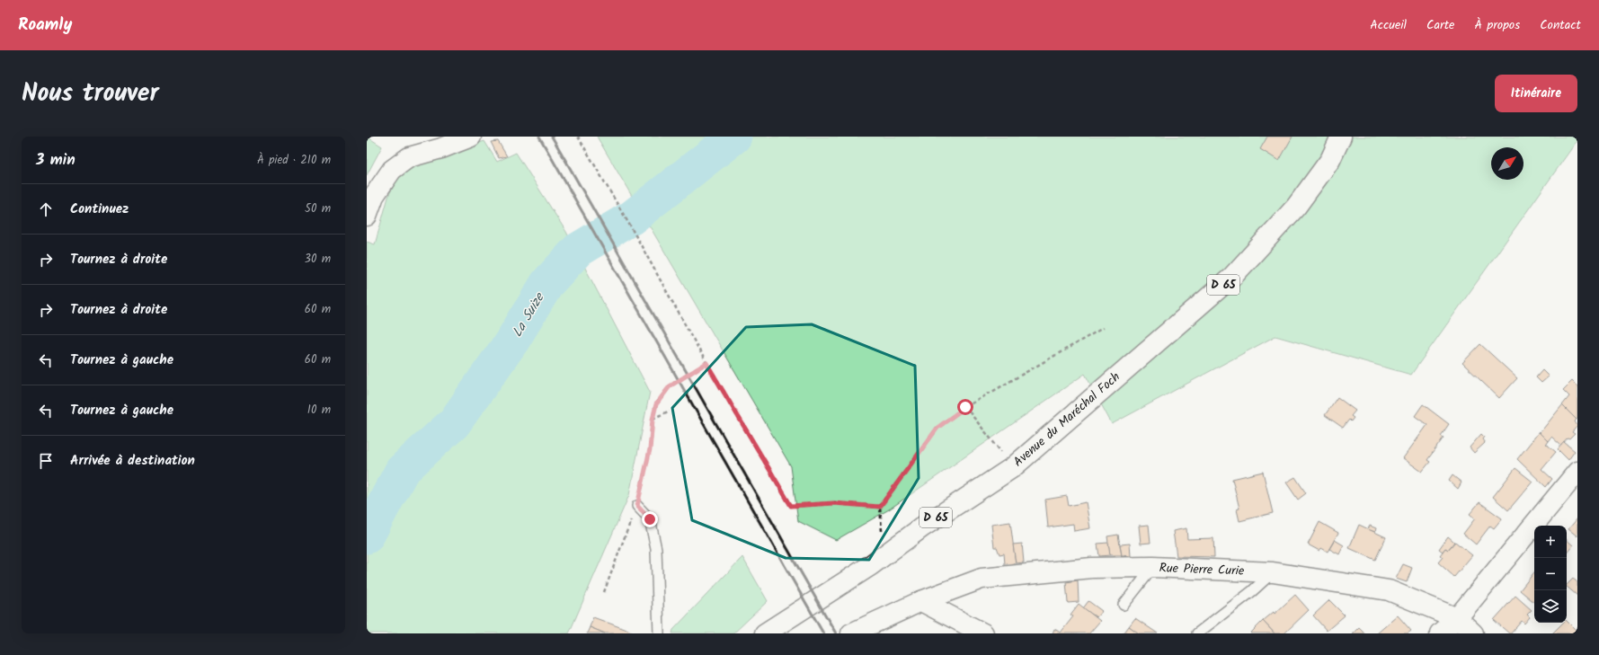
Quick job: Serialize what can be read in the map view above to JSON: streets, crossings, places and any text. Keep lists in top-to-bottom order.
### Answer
{
  "streets": {
    "street": ["D 65", "Avenue du Maréchal Foch", "Rue Pierre Curie"]
  },
  "water": ["La Suize"],
  "north": "top right",
  "page": {
    "header": "Roamly",
    "nav": [
      "Accueil",
      "Carte",
      "À propos",
      "Contact"
    ],
    "title": "Nous trouver",
    "buttons": "Itinéraire",
    "heading": ["3 min", "À pied · 210 m"],
    "list": [
      ["Continuez", "50 m"],
      ["Tournez à droite", "30 m"],
      ["Tournez à droite", "60 m"],
      ["Tournez à gauche", "60 m"],
      ["Tournez à gauche", "10 m"],
      "Arrivée à destination"
    ],
    "map_buttons": ["+", "−"]
  }
}
